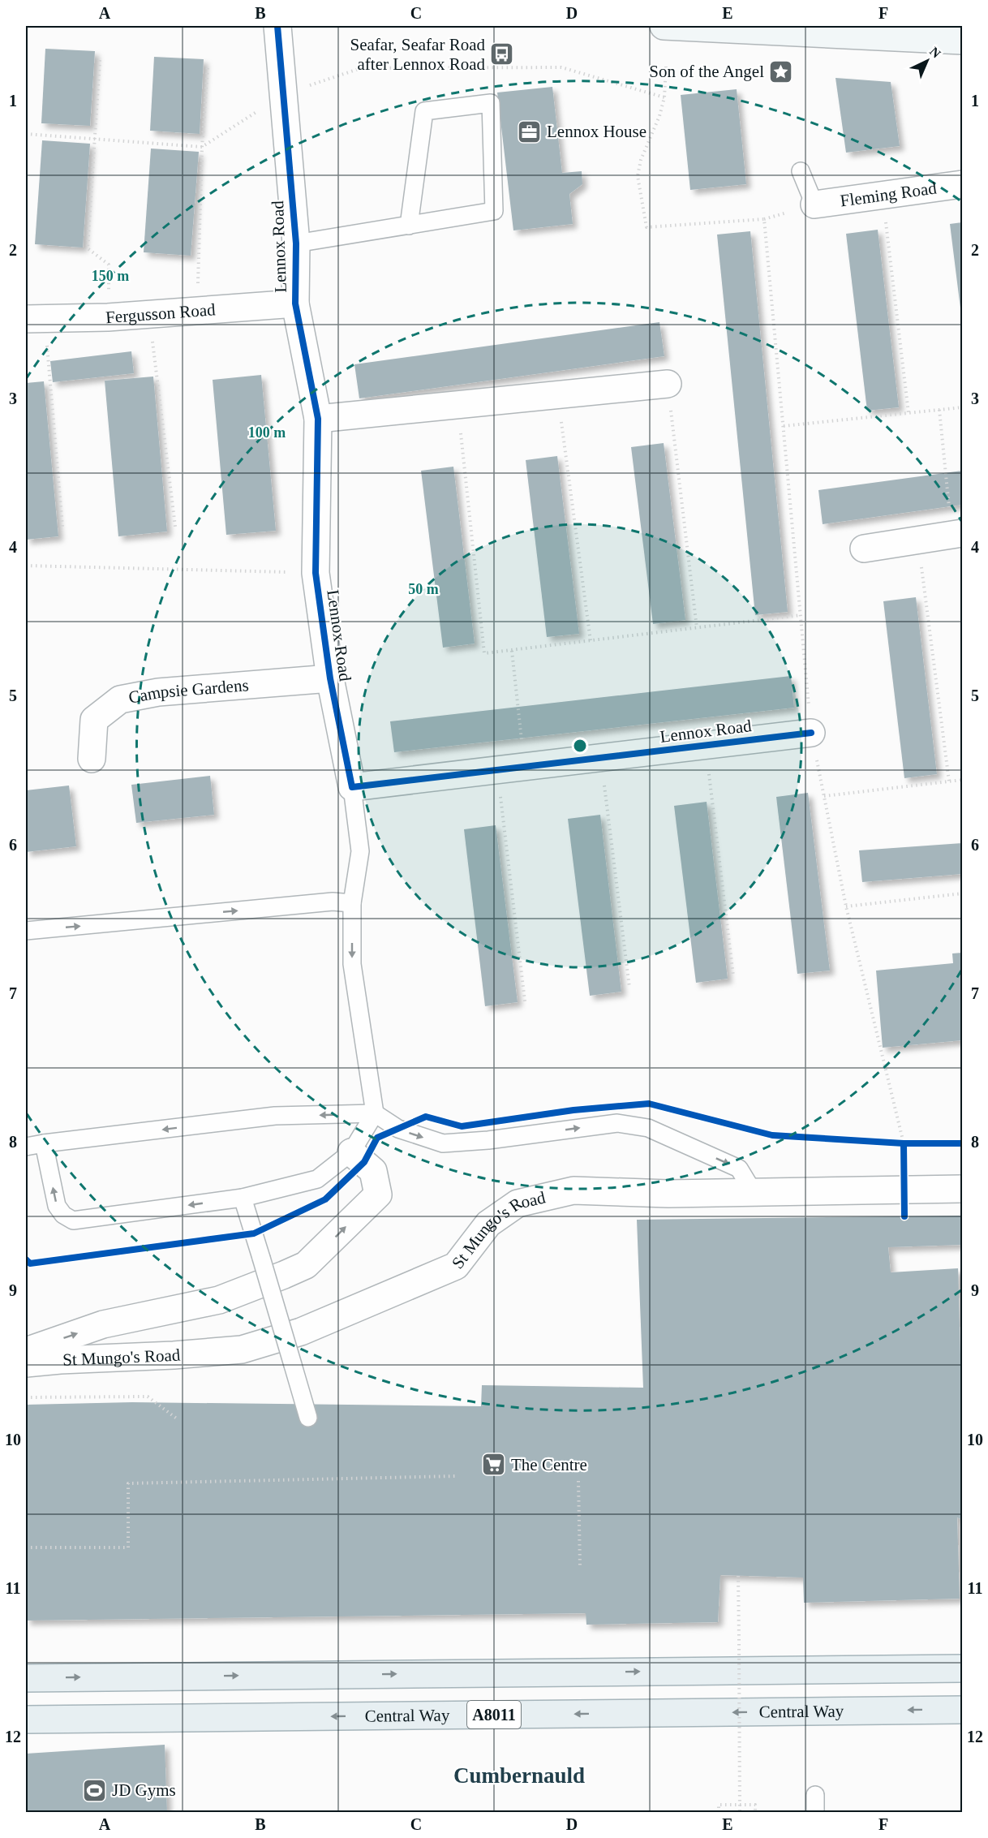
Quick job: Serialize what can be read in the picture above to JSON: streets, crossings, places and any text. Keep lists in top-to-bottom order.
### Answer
{
  "streets": {
    "main road": ["Central Way", "A8011"],
    "street": [
      "Fleming Road",
      "Lennox Road",
      "Fergusson Road",
      "Campsie Gardens",
      "St Mungo's Road"
    ]
  },
  "crossings": [
    ["Lennox Road", "Fergusson Road"],
    ["Lennox Road", "Campsie Gardens"]
  ],
  "districts": ["Cumbernauld"],
  "places": {
    "bus stop": ["Seafar, Seafar Road after Lennox Road"],
    "place": ["Son of the Angel"],
    "office": ["Lennox House"],
    "supermarket": ["The Centre"],
    "sports": ["JD Gyms"]
  },
  "north": "top right",
  "grid": {
    "columns": [
      "A",
      "B",
      "C",
      "D",
      "E",
      "F"
    ],
    "rows": [
      "1",
      "2",
      "3",
      "4",
      "5",
      "6",
      "7",
      "8",
      "9",
      "10",
      "11",
      "12"
    ]
  },
  "rings": ["150 m", "100 m", "50 m"]
}
